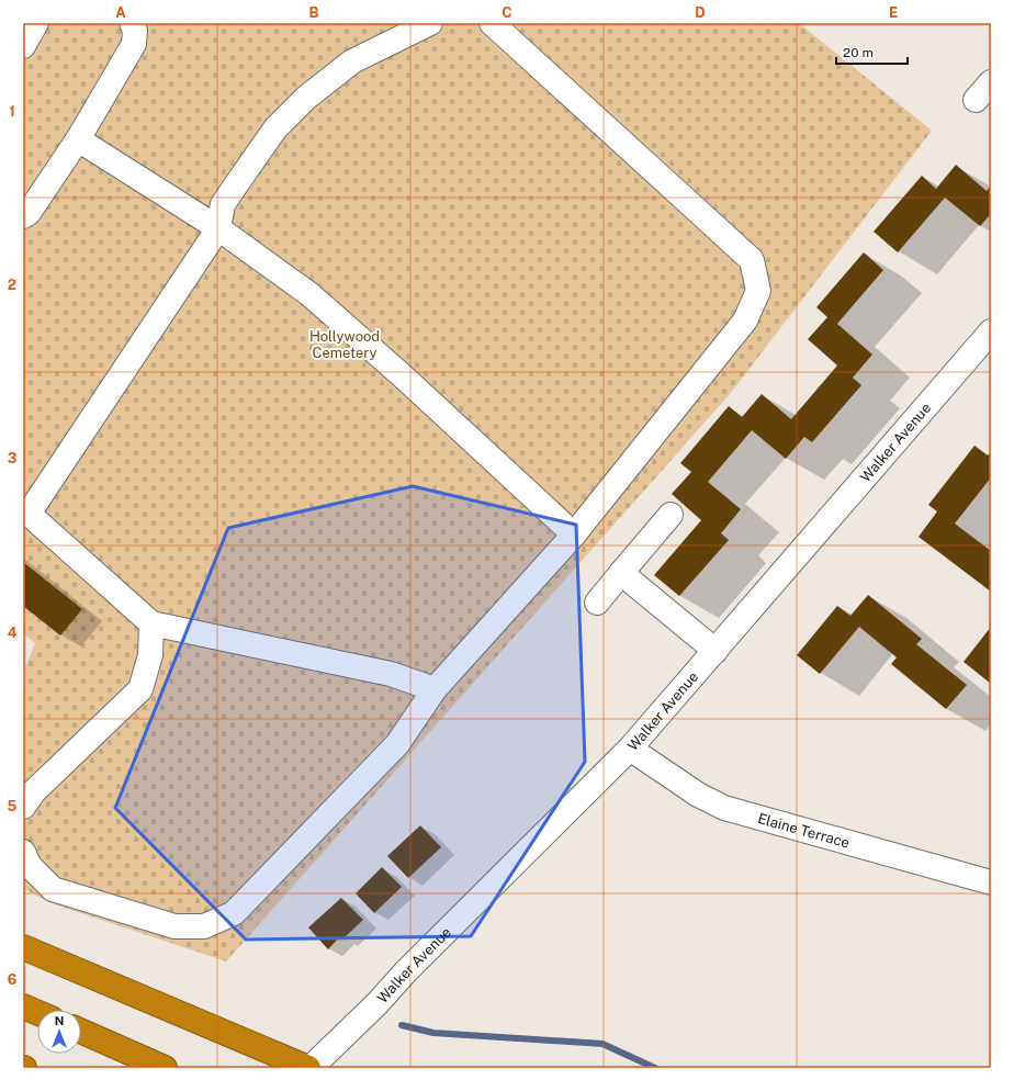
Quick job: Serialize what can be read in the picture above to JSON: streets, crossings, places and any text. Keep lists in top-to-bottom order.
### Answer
{
  "streets": {
    "street": ["Walker Avenue", "Elaine Terrace"]
  },
  "crossings": [
    ["Walker Avenue", "Elaine Terrace"]
  ],
  "parks": ["Hollywood Cemetery"],
  "scale_bar": "20 m",
  "north": "top",
  "grid": {
    "columns": [
      "A",
      "B",
      "C",
      "D",
      "E"
    ],
    "rows": [
      "1",
      "2",
      "3",
      "4",
      "5",
      "6"
    ]
  }
}
